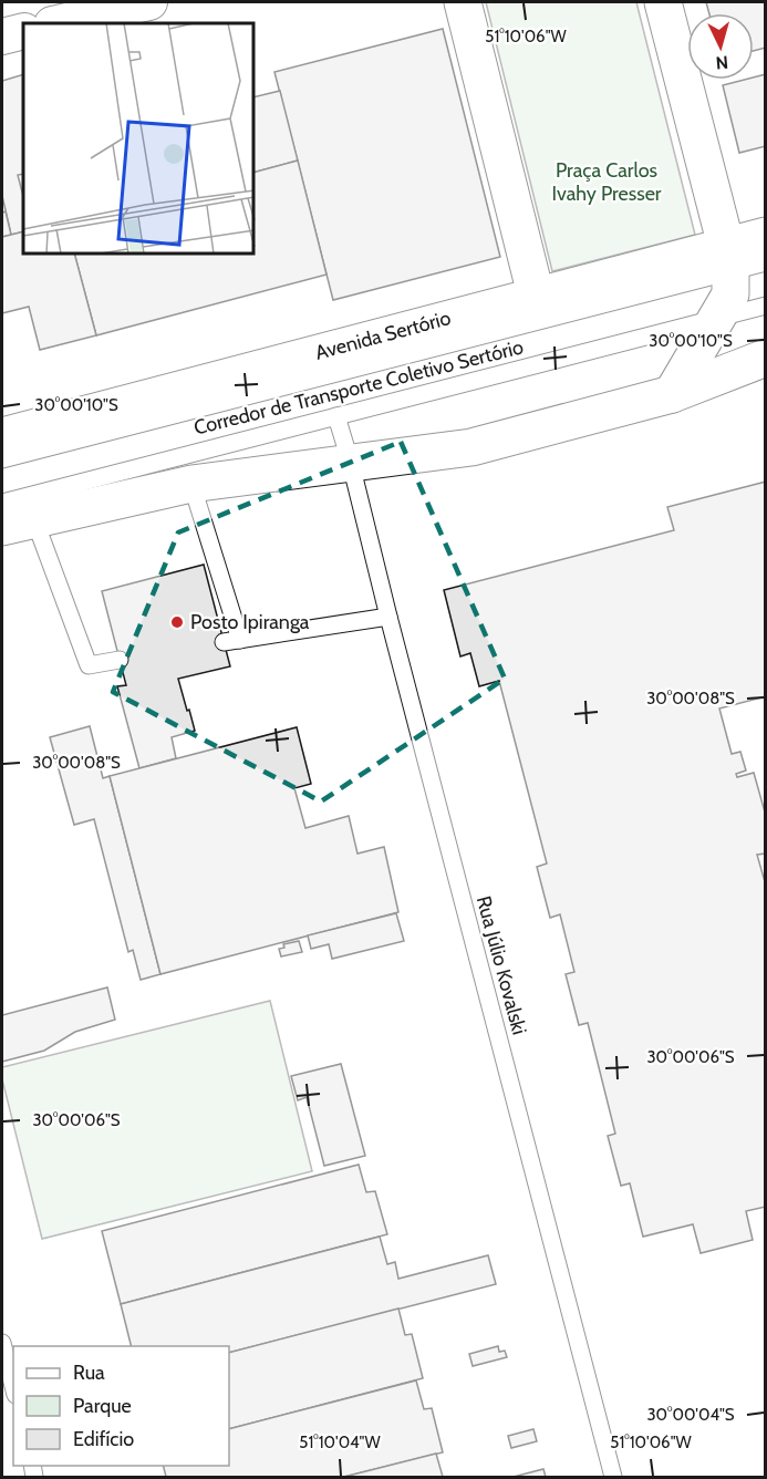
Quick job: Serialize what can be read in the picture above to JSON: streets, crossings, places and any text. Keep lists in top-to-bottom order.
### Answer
{
  "streets": {
    "main road": ["Avenida Sertório"],
    "lane": ["Corredor de Transporte Coletivo Sertório", "Rua Júlio Kovalski"]
  },
  "crossings": [
    ["Avenida Sertório", "Corredor de Transporte Coletivo Sertório"],
    ["Corredor de Transporte Coletivo Sertório", "Rua Júlio Kovalski"]
  ],
  "parks": ["Praça Carlos Ivahy Presser"],
  "places": ["Posto Ipiranga"],
  "legend": ["Rua", "Parque", "Edifício"],
  "north": "bottom",
  "coordinates": [
    "51°10'06\"W",
    "30°00'10\"S",
    "30°00'08\"S",
    "30°00'06\"S",
    "30°00'04\"S",
    "51°10'04\"W"
  ]
}
